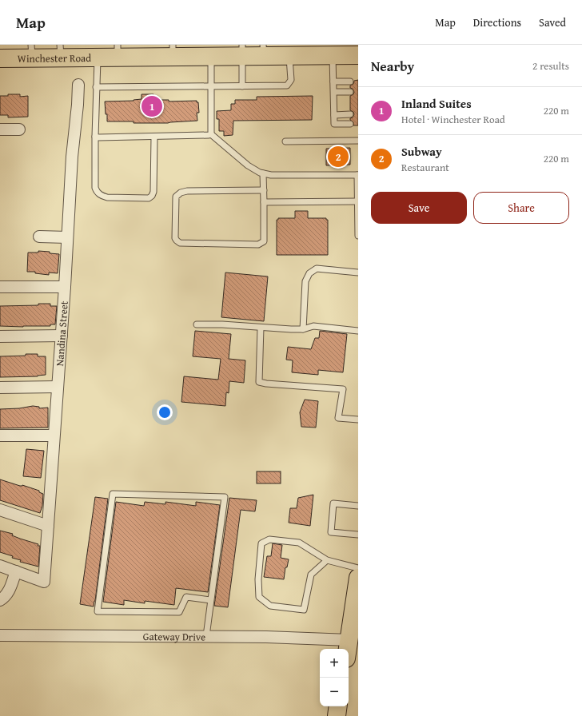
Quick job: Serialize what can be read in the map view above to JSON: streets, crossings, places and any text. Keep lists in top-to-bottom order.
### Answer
{
  "streets": {
    "main road": ["Winchester Road"],
    "street": ["Nandina Street", "Gateway Drive"]
  },
  "page": {
    "header": "Map",
    "nav": ["Map", "Directions", "Saved"],
    "heading": ["Nearby", "2 results"],
    "list": [
      {
        "mark": "1",
        "name": "Inland Suites",
        "note": "Hotel · Winchester Road",
        "value": "220 m"
      },
      {
        "mark": "2",
        "name": "Subway",
        "note": "Restaurant",
        "value": "220 m"
      }
    ],
    "pins": ["1", "2"],
    "buttons": ["Save", "Share"],
    "map_buttons": ["+", "−"]
  }
}
